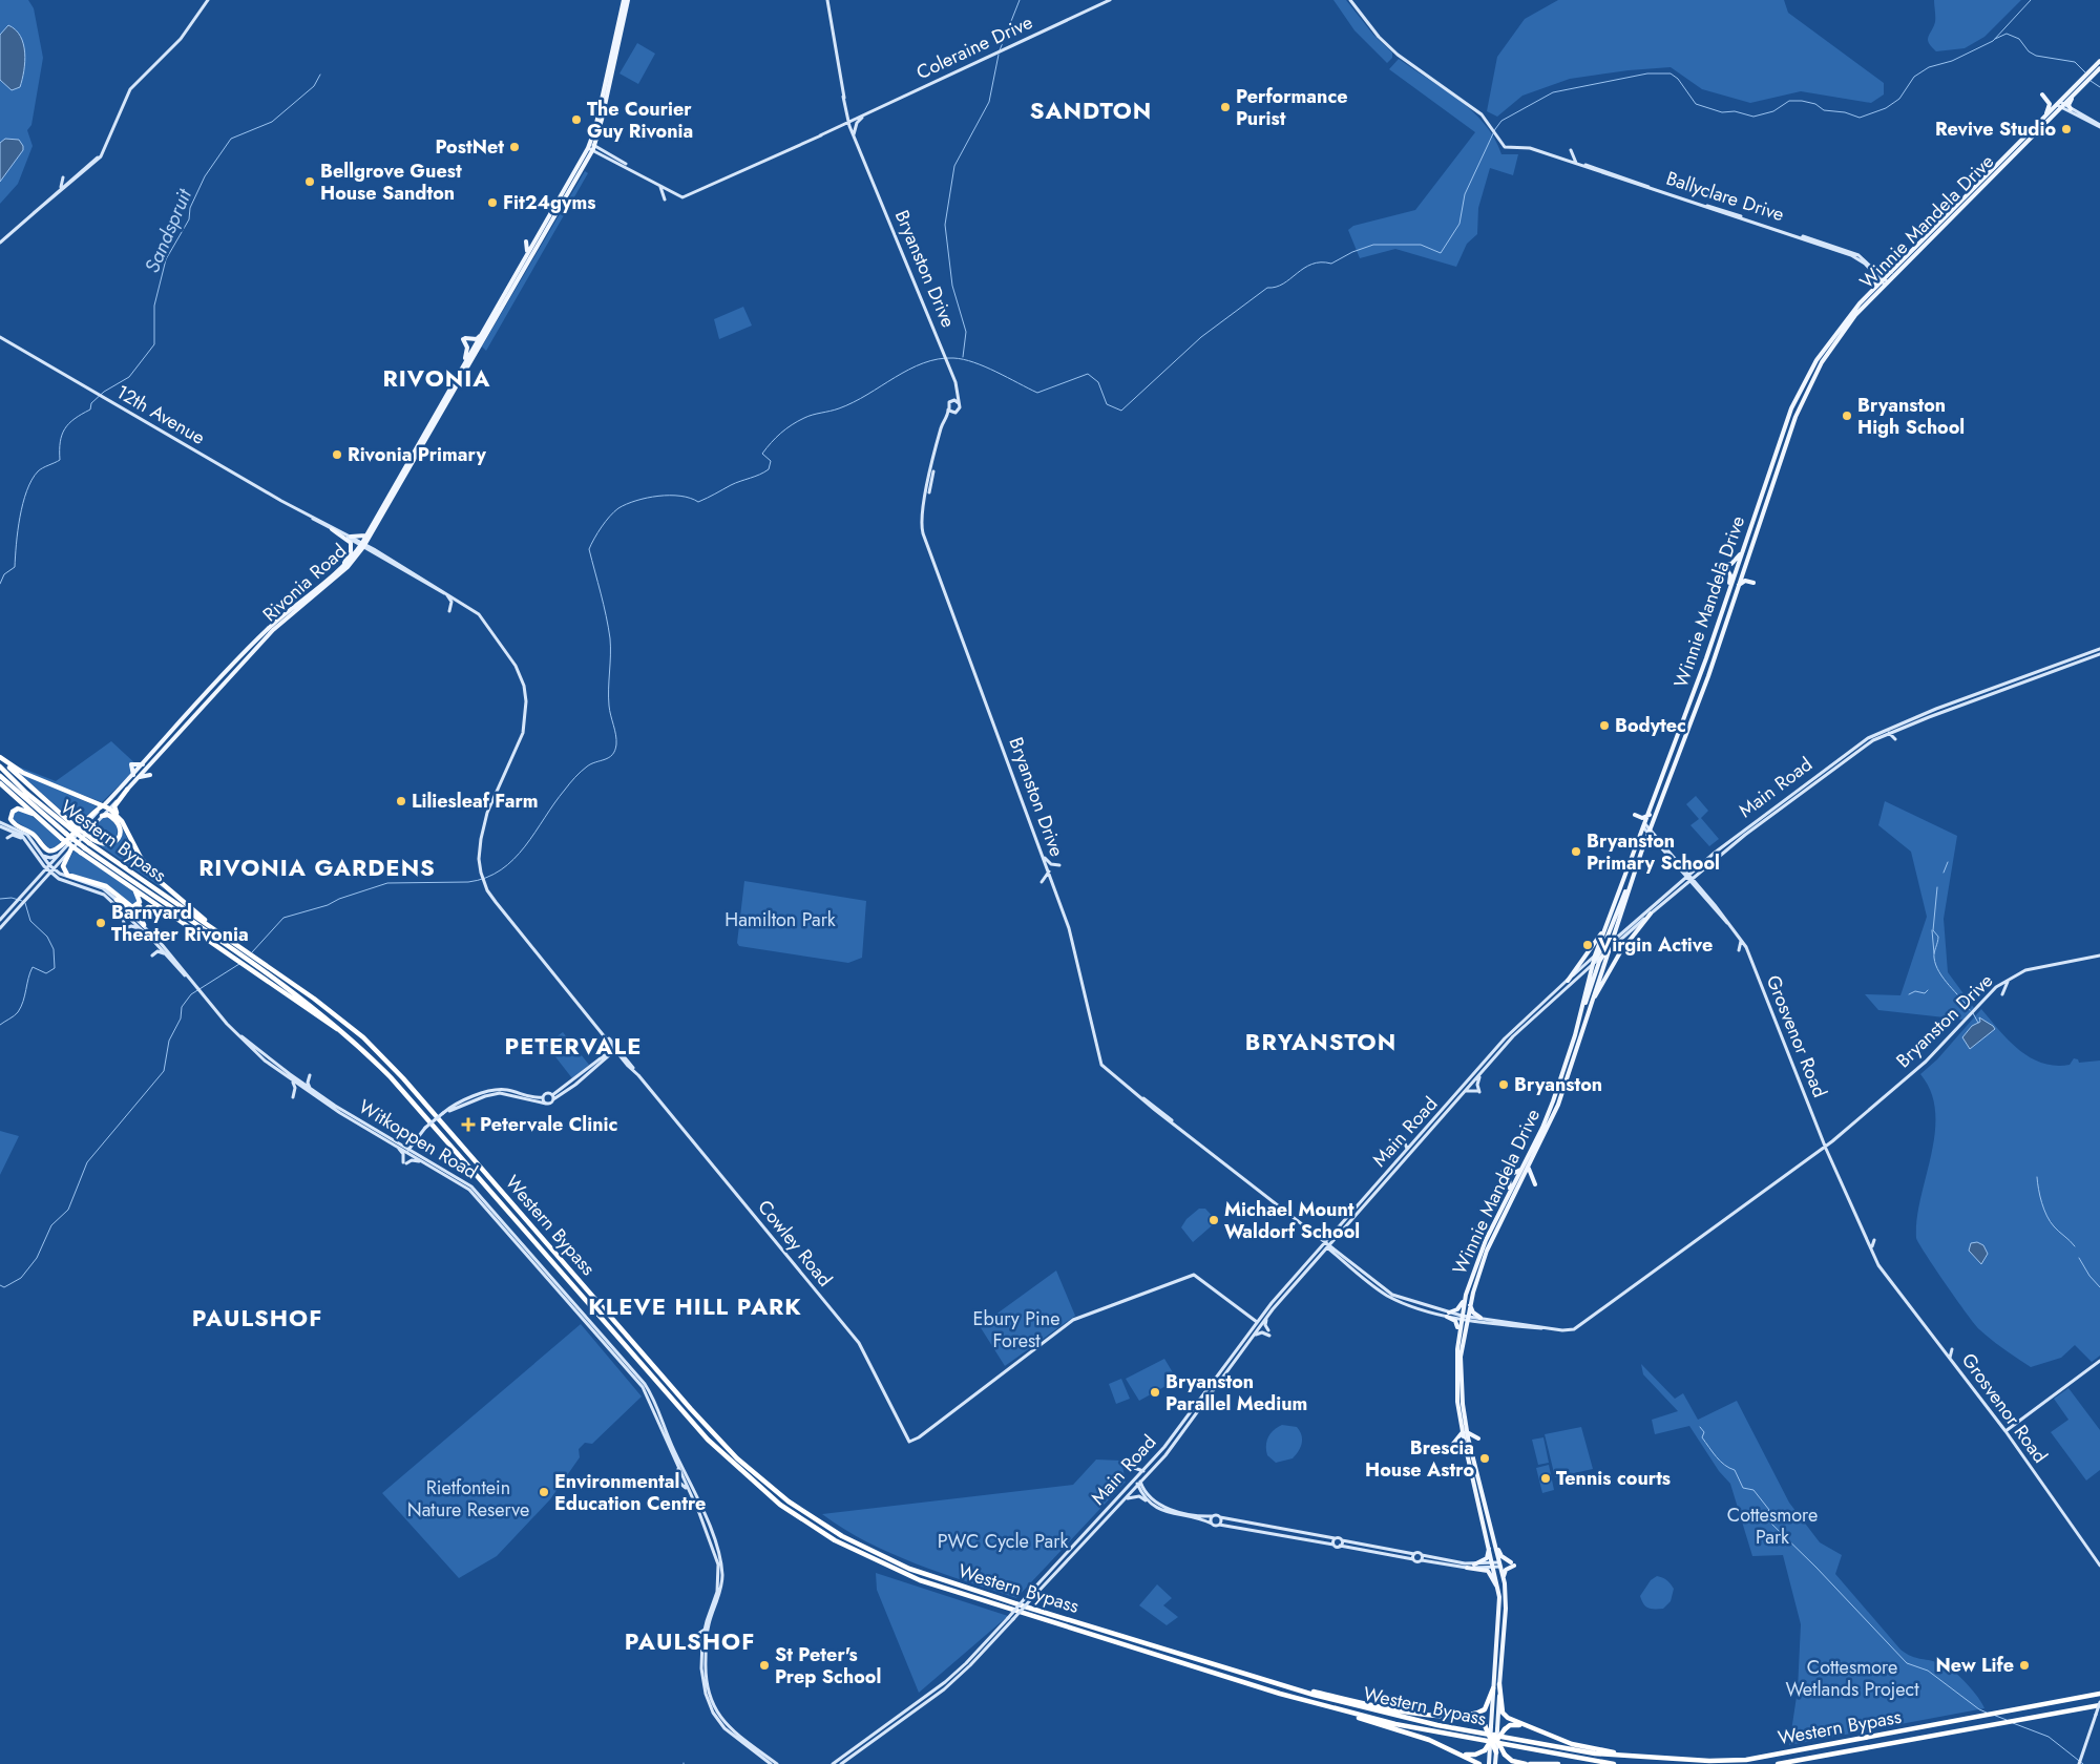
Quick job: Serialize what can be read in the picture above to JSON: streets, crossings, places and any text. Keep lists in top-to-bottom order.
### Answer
{
  "streets": {
    "highway": ["Western Bypass"],
    "main road": [
      "Coleraine Drive",
      "Ballyclare Drive",
      "Winnie Mandela Drive",
      "Bryanston Drive",
      "12th Avenue",
      "Rivonia Road",
      "Main Road",
      "Grosvenor Road",
      "Witkoppen Road",
      "Cowley Road"
    ]
  },
  "crossings": [
    ["Coleraine Drive", "Bryanston Drive"],
    ["Ballyclare Drive", "Winnie Mandela Drive"],
    ["Winnie Mandela Drive", "Bryanston Drive"],
    ["Winnie Mandela Drive", "Main Road"],
    ["Winnie Mandela Drive", "Grosvenor Road"],
    ["Bryanston Drive", "Main Road"],
    ["Bryanston Drive", "Grosvenor Road"],
    ["12th Avenue", "Rivonia Road"],
    ["12th Avenue", "Cowley Road"],
    ["Rivonia Road", "Witkoppen Road"],
    ["Main Road", "Grosvenor Road"],
    ["Main Road", "Cowley Road"]
  ],
  "districts": [
    "SANDTON",
    "RIVONIA",
    "RIVONIA GARDENS",
    "BRYANSTON",
    "PETERVALE",
    "KLEVE HILL PARK",
    "PAULSHOF",
    "PAULSHOF"
  ],
  "water": ["Sandspruit"],
  "parks": [
    "Hamilton Park",
    "Ebury Pine Forest",
    "Rietfontein Nature Reserve",
    "Cottesmore Park",
    "PWC Cycle Park",
    "Cottesmore Wetlands Project"
  ],
  "places": {
    "other": [
      "Performance Purist",
      "The Courier Guy Rivonia",
      "Revive Studio",
      "PostNet",
      "Bellgrove Guest House Sandton",
      "Fit24gyms",
      "Bryanston High School",
      "Rivonia Primary",
      "Bodytec",
      "Liliesleaf Farm",
      "Bryanston Primary School",
      "Barnyard Theater Rivonia",
      "Virgin Active",
      "Bryanston",
      "Michael Mount Waldorf School",
      "Bryanston Parallel Medium",
      "Brescia House Astro",
      "Tennis courts",
      "Environmental Education Centre",
      "St Peter's Prep School",
      "New Life"
    ],
    "health": ["Petervale Clinic"]
  }
}
